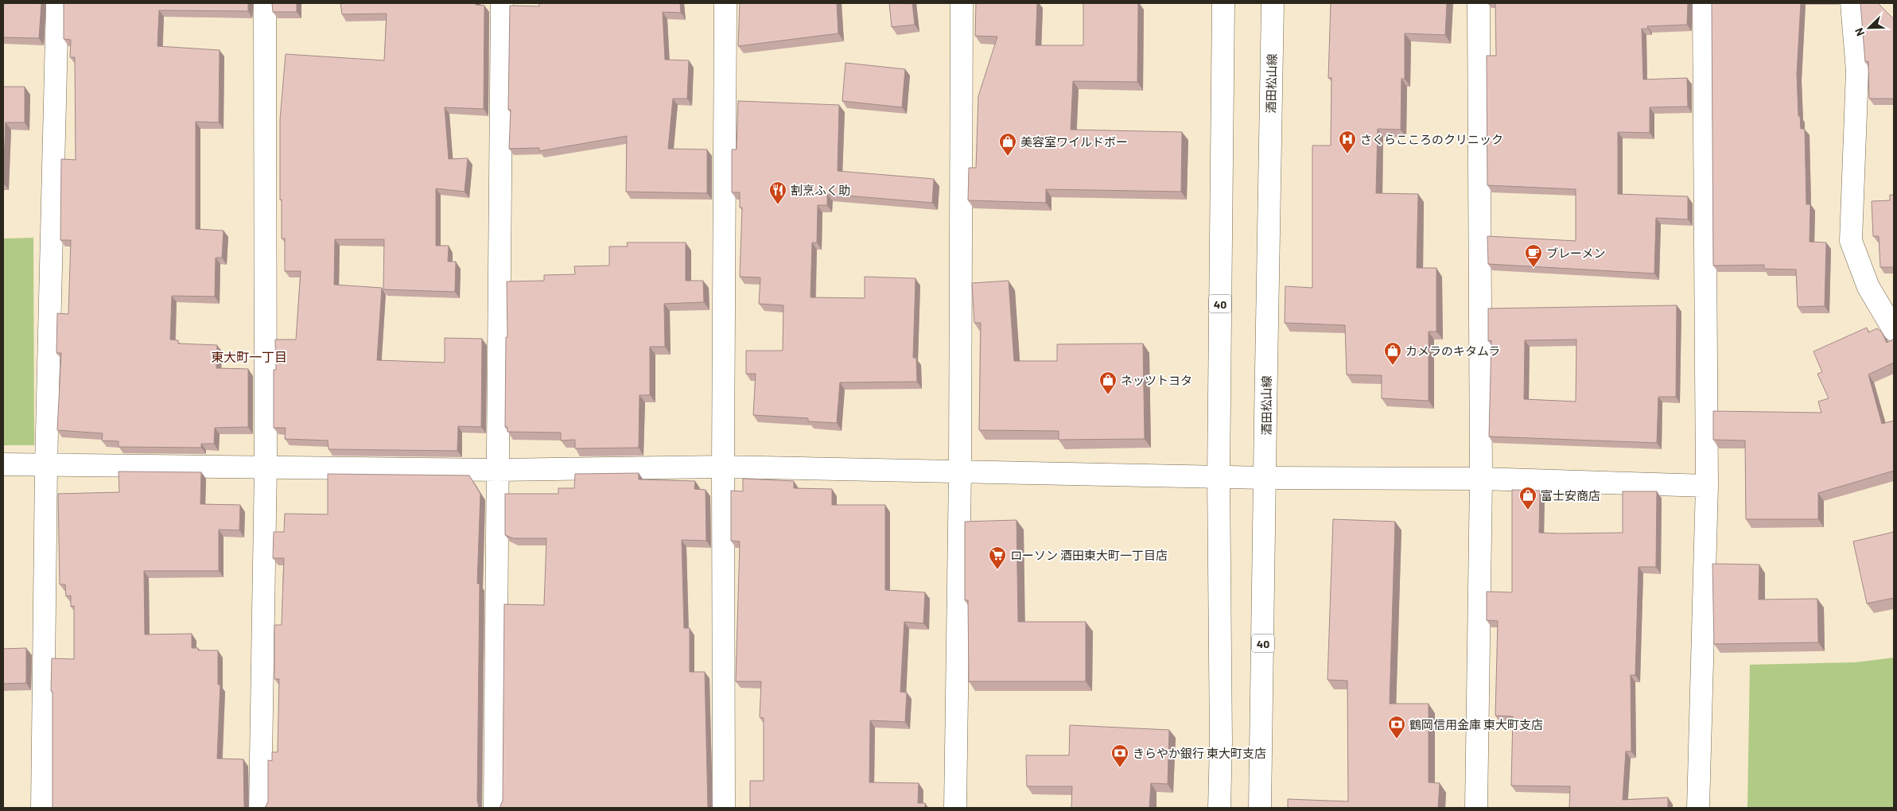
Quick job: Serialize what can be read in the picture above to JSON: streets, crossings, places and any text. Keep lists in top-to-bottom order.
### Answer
{
  "streets": {
    "street": ["酒田松山線", "40"]
  },
  "districts": ["東大町一丁目"],
  "places": {
    "hospital": ["さくらこころのクリニック"],
    "shop": [
      "美容室ワイルドボー",
      "カメラのキタムラ",
      "ネッツトヨタ",
      "富士安商店"
    ],
    "restaurant": ["割烹ふく助"],
    "cafe": ["ブレーメン"],
    "supermarket": ["ローソン 酒田東大町一丁目店"],
    "bank": ["鶴岡信用金庫 東大町支店", "きらやか銀行 東大町支店"]
  },
  "north": "bottom left"
}
